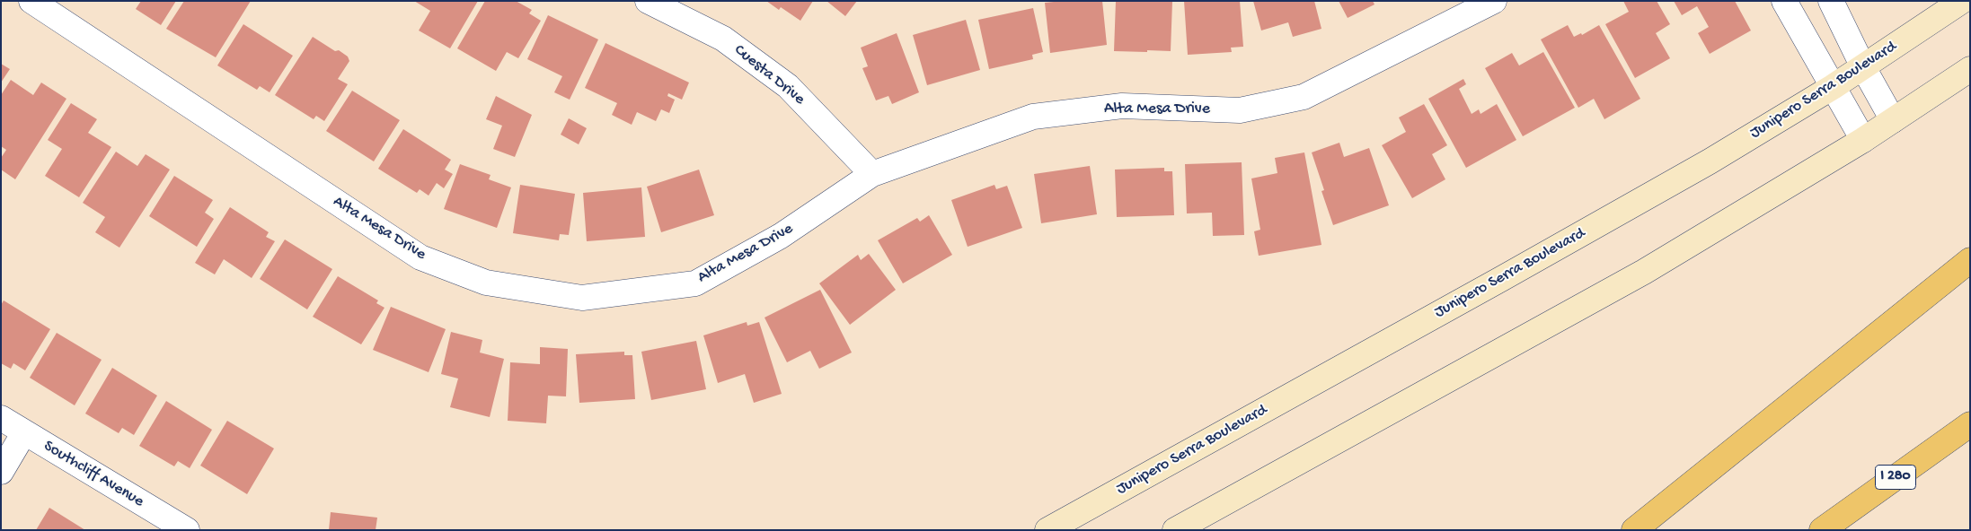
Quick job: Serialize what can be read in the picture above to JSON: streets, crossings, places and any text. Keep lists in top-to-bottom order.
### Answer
{
  "streets": {
    "highway": ["I 280"],
    "main road": ["Junipero Serra Boulevard"],
    "street": ["Cuesta Drive", "Alta Mesa Drive", "Southcliff Avenue"]
  },
  "crossings": [
    ["Cuesta Drive", "Alta Mesa Drive"]
  ]
}
